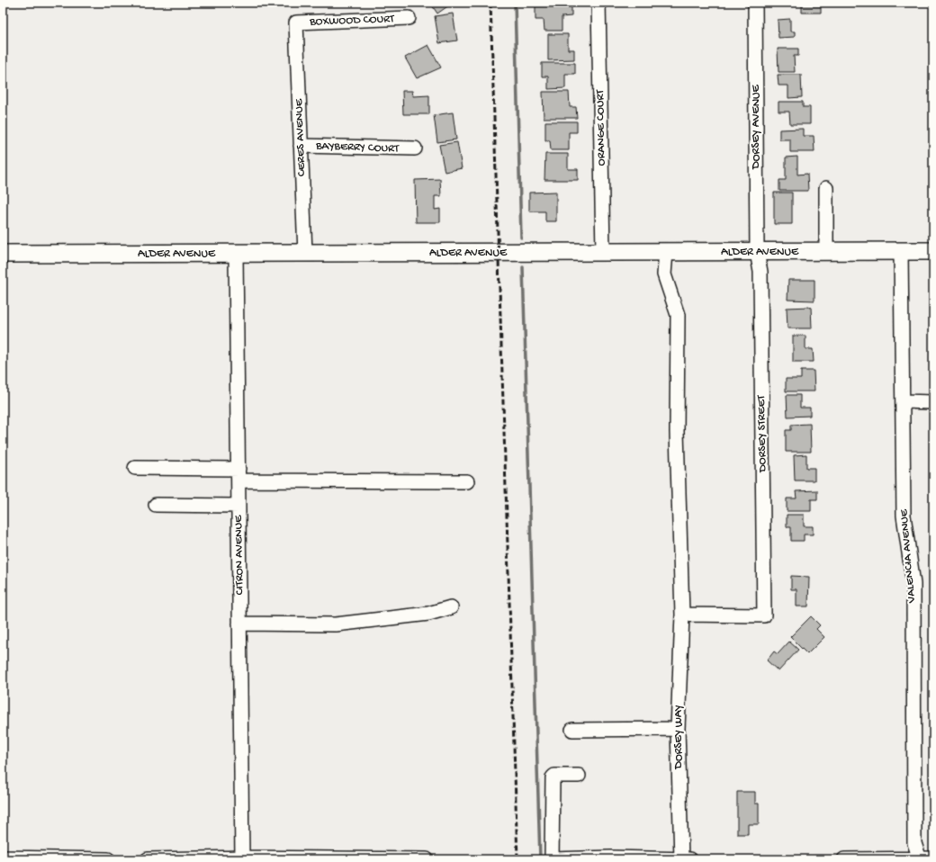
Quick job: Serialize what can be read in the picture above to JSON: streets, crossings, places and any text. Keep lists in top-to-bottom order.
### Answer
{
  "streets": {
    "main road": ["ALDER AVENUE"],
    "street": [
      "BOXWOOD COURT",
      "DORSEY AVENUE",
      "ORANGE COURT",
      "CERES AVENUE",
      "BAYBERRY COURT",
      "DORSEY STREET",
      "CITRON AVENUE",
      "VALENCIA AVENUE",
      "DORSEY WAY"
    ]
  },
  "crossings": [
    ["BOXWOOD COURT", "CERES AVENUE"],
    ["DORSEY AVENUE", "ALDER AVENUE"],
    ["DORSEY AVENUE", "DORSEY STREET"],
    ["ORANGE COURT", "ALDER AVENUE"],
    ["CERES AVENUE", "BAYBERRY COURT"],
    ["CERES AVENUE", "ALDER AVENUE"],
    ["ALDER AVENUE", "DORSEY STREET"],
    ["ALDER AVENUE", "CITRON AVENUE"],
    ["ALDER AVENUE", "VALENCIA AVENUE"],
    ["ALDER AVENUE", "DORSEY WAY"],
    ["DORSEY STREET", "DORSEY WAY"]
  ]
}
